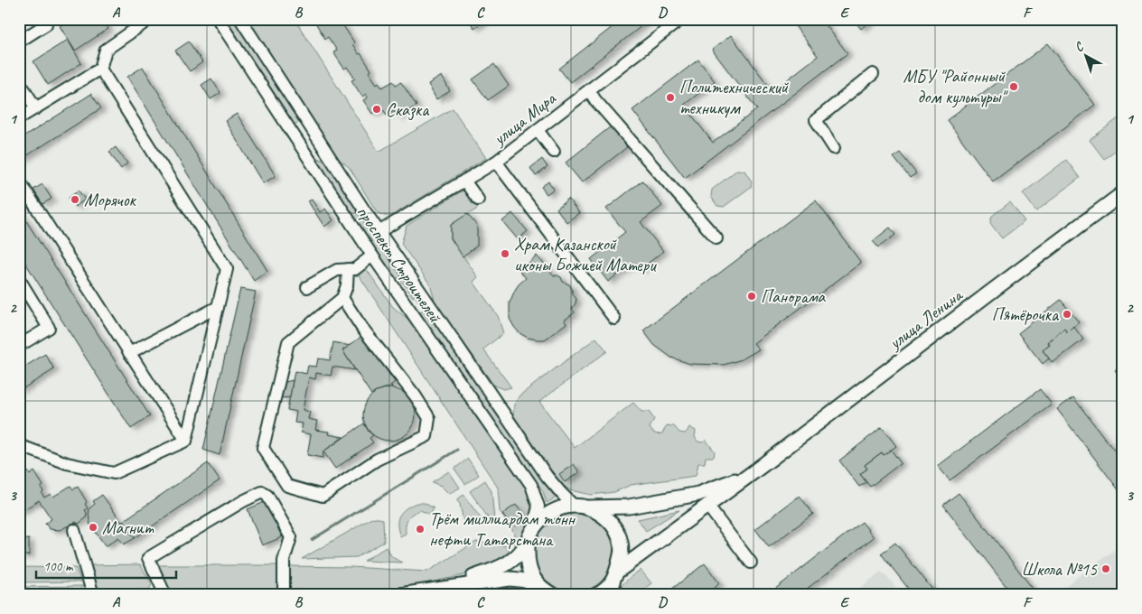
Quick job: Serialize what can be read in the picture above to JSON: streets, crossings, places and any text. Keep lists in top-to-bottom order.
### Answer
{
  "streets": {
    "main road": ["улица Ленина"],
    "street": ["улица Мира", "проспект Строителей"]
  },
  "crossings": [
    ["улица Мира", "проспект Строителей"],
    ["проспект Строителей", "улица Ленина"]
  ],
  "places": [
    "МБУ \"Районный дом культуры\"",
    "Политехнический техникум",
    "Сказка",
    "Морячок",
    "Храм Казанской иконы Божией Матери",
    "Панорама",
    "Пятёрочка",
    "Магнит",
    "Трём миллиардам тонн нефти Татарстана",
    "Школа №15"
  ],
  "scale_bar": "100 m",
  "north": "top left",
  "grid": {
    "columns": [
      "A",
      "B",
      "C",
      "D",
      "E",
      "F"
    ],
    "rows": ["1", "2", "3"]
  }
}
